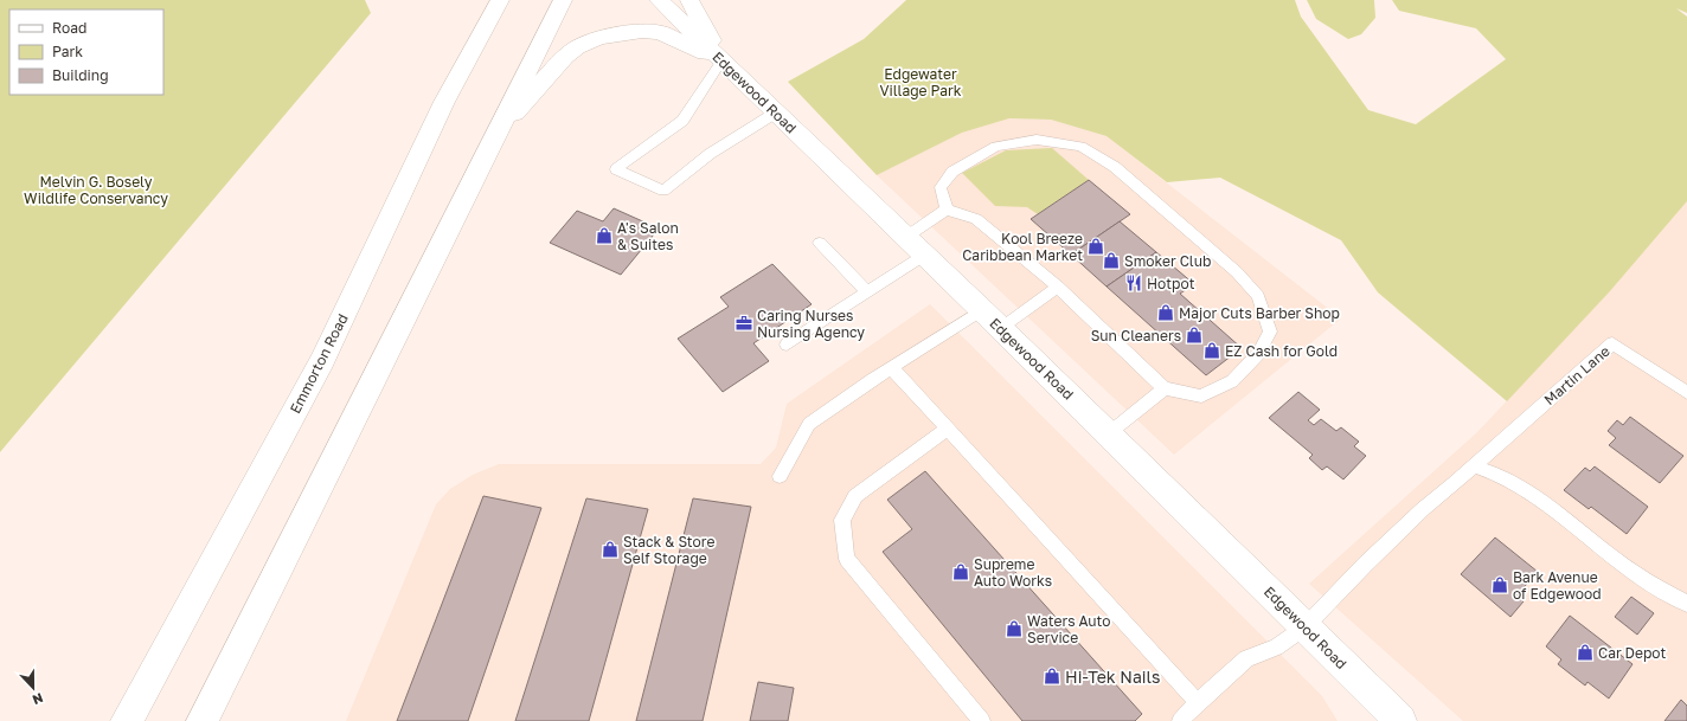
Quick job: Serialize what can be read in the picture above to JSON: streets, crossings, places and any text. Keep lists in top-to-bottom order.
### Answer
{
  "streets": {
    "main road": ["Edgewood Road", "Emmorton Road"],
    "lane": ["Martin Lane"]
  },
  "crossings": [
    ["Edgewood Road", "Martin Lane"]
  ],
  "parks": ["Edgewater Village Park", "Melvin G. Bosely Wildlife Conservancy"],
  "places": {
    "shop": [
      "A's Salon & Suites",
      "Kool Breeze Caribbean Market",
      "Smoker Club",
      "Major Cuts Barber Shop",
      "Sun Cleaners",
      "EZ Cash for Gold",
      "Stack & Store Self Storage",
      "Supreme Auto Works",
      "Bark Avenue of Edgewood",
      "Waters Auto Service",
      "Car Depot",
      "Hi-Tek Nails"
    ],
    "restaurant": ["Hotpot"],
    "office": ["Caring Nurses Nursing Agency"]
  },
  "legend": ["Road", "Park", "Building"],
  "north": "bottom"
}
